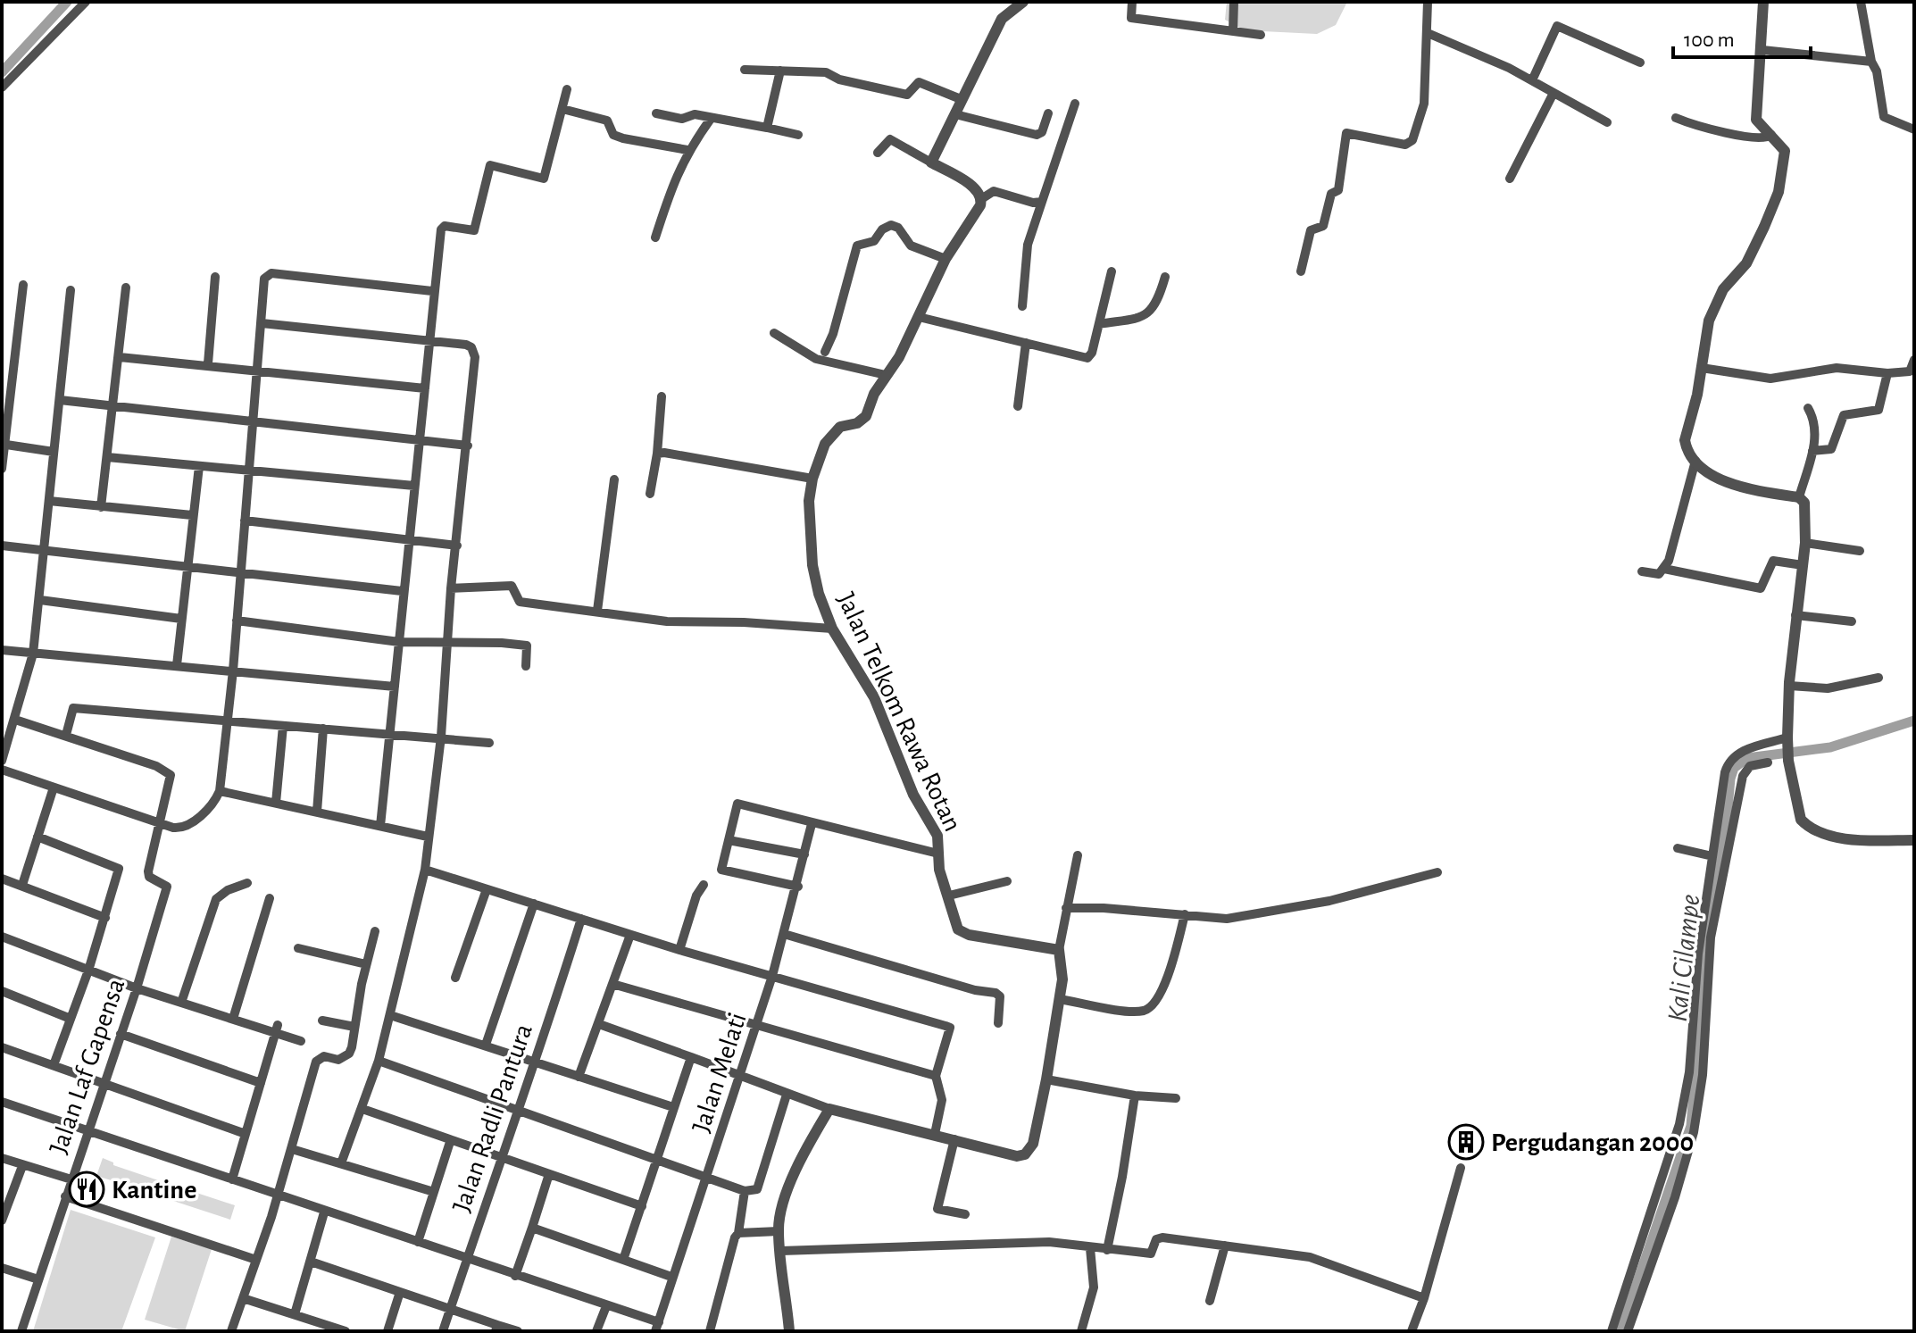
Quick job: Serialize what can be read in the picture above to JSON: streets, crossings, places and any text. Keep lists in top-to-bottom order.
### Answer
{
  "streets": {
    "street": [
      "Jalan Telkom Rawa Rotan",
      "Jalan Laf Gapensa",
      "Jalan Melati",
      "Jalan Radli Pantura"
    ]
  },
  "water": ["Kali Cilampe"],
  "places": {
    "building": ["Pergudangan 2000"],
    "restaurant": ["Kantine"]
  },
  "scale_bar": "100 m"
}
